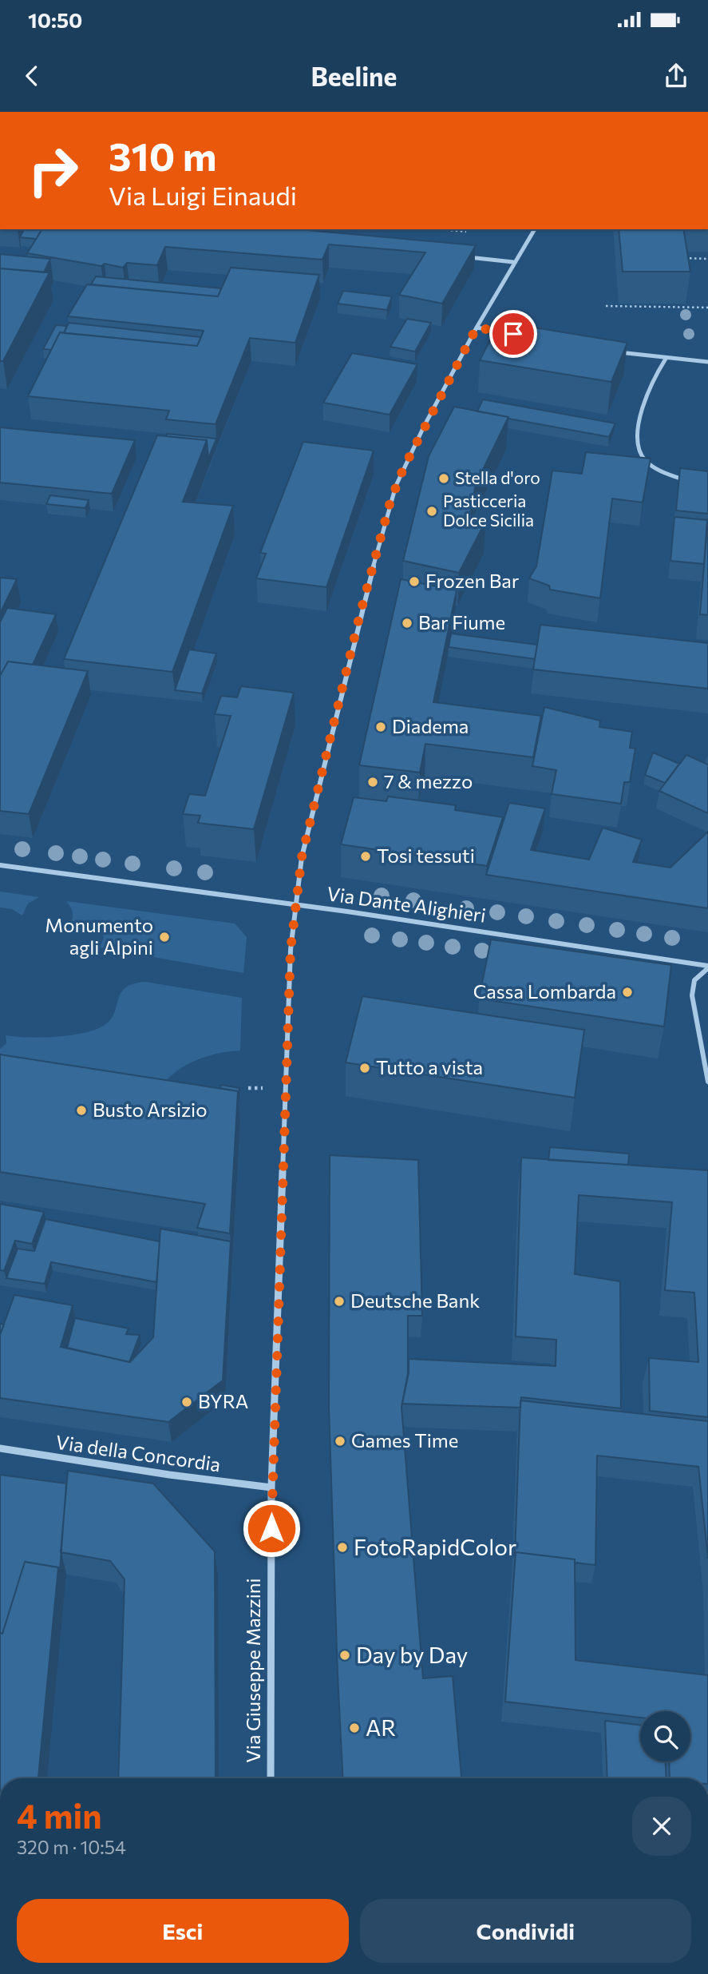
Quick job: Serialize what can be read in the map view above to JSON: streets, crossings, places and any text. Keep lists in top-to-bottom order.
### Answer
{
  "streets": {
    "street": ["Via Dante Alighieri", "Via della Concordia", "Via Giuseppe Mazzini"]
  },
  "crossings": [
    ["Via Dante Alighieri", "Via Giuseppe Mazzini"],
    ["Via della Concordia", "Via Giuseppe Mazzini"]
  ],
  "places": [
    "Stella d'oro",
    "Pasticceria Dolce Sicilia",
    "Frozen Bar",
    "Bar Fiume",
    "Diadema",
    "7 & mezzo",
    "Tosi tessuti",
    "Monumento agli Alpini",
    "Cassa Lombarda",
    "Tutto a vista",
    "Busto Arsizio",
    "Deutsche Bank",
    "BYRA",
    "Games Time",
    "FotoRapidColor",
    "Day by Day",
    "AR"
  ],
  "page": {
    "status": "10:50",
    "header": "Beeline",
    "turn": ["310 m", "Via Luigi Einaudi"],
    "heading": ["4 min", "320 m · 10:54"],
    "buttons": ["Esci", "Condividi"]
  }
}
